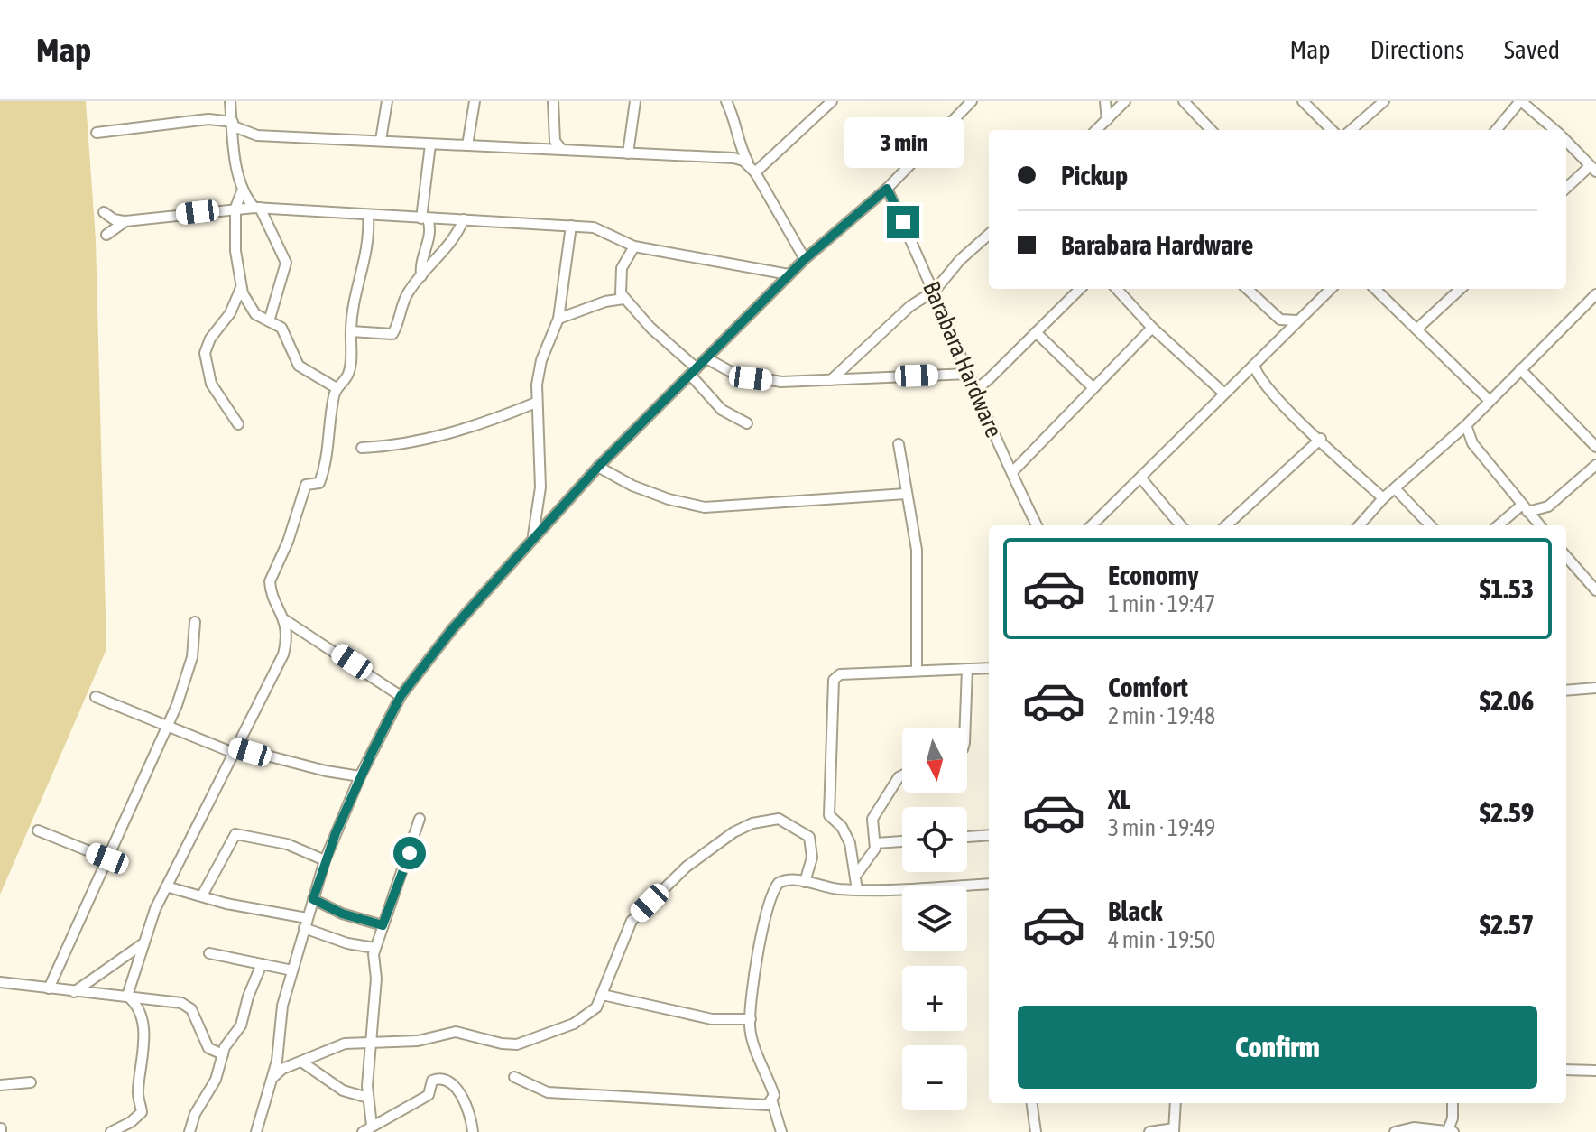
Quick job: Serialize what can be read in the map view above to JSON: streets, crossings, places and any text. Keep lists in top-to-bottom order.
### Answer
{
  "streets": {
    "street": ["Barabara Hardware"]
  },
  "north": "bottom",
  "page": {
    "header": "Map",
    "nav": ["Map", "Directions", "Saved"],
    "bubble": "3 min",
    "banner": ["Pickup", "Barabara Hardware"],
    "list": [
      {
        "name": "Economy",
        "note": "1 min · 19:47",
        "value": "$1.53"
      },
      {
        "name": "Comfort",
        "note": "2 min · 19:48",
        "value": "$2.06"
      },
      {
        "name": "XL",
        "note": "3 min · 19:49",
        "value": "$2.59"
      },
      {
        "name": "Black",
        "note": "4 min · 19:50",
        "value": "$2.57"
      }
    ],
    "map_buttons": ["+", "−"],
    "buttons": "Confirm"
  }
}
